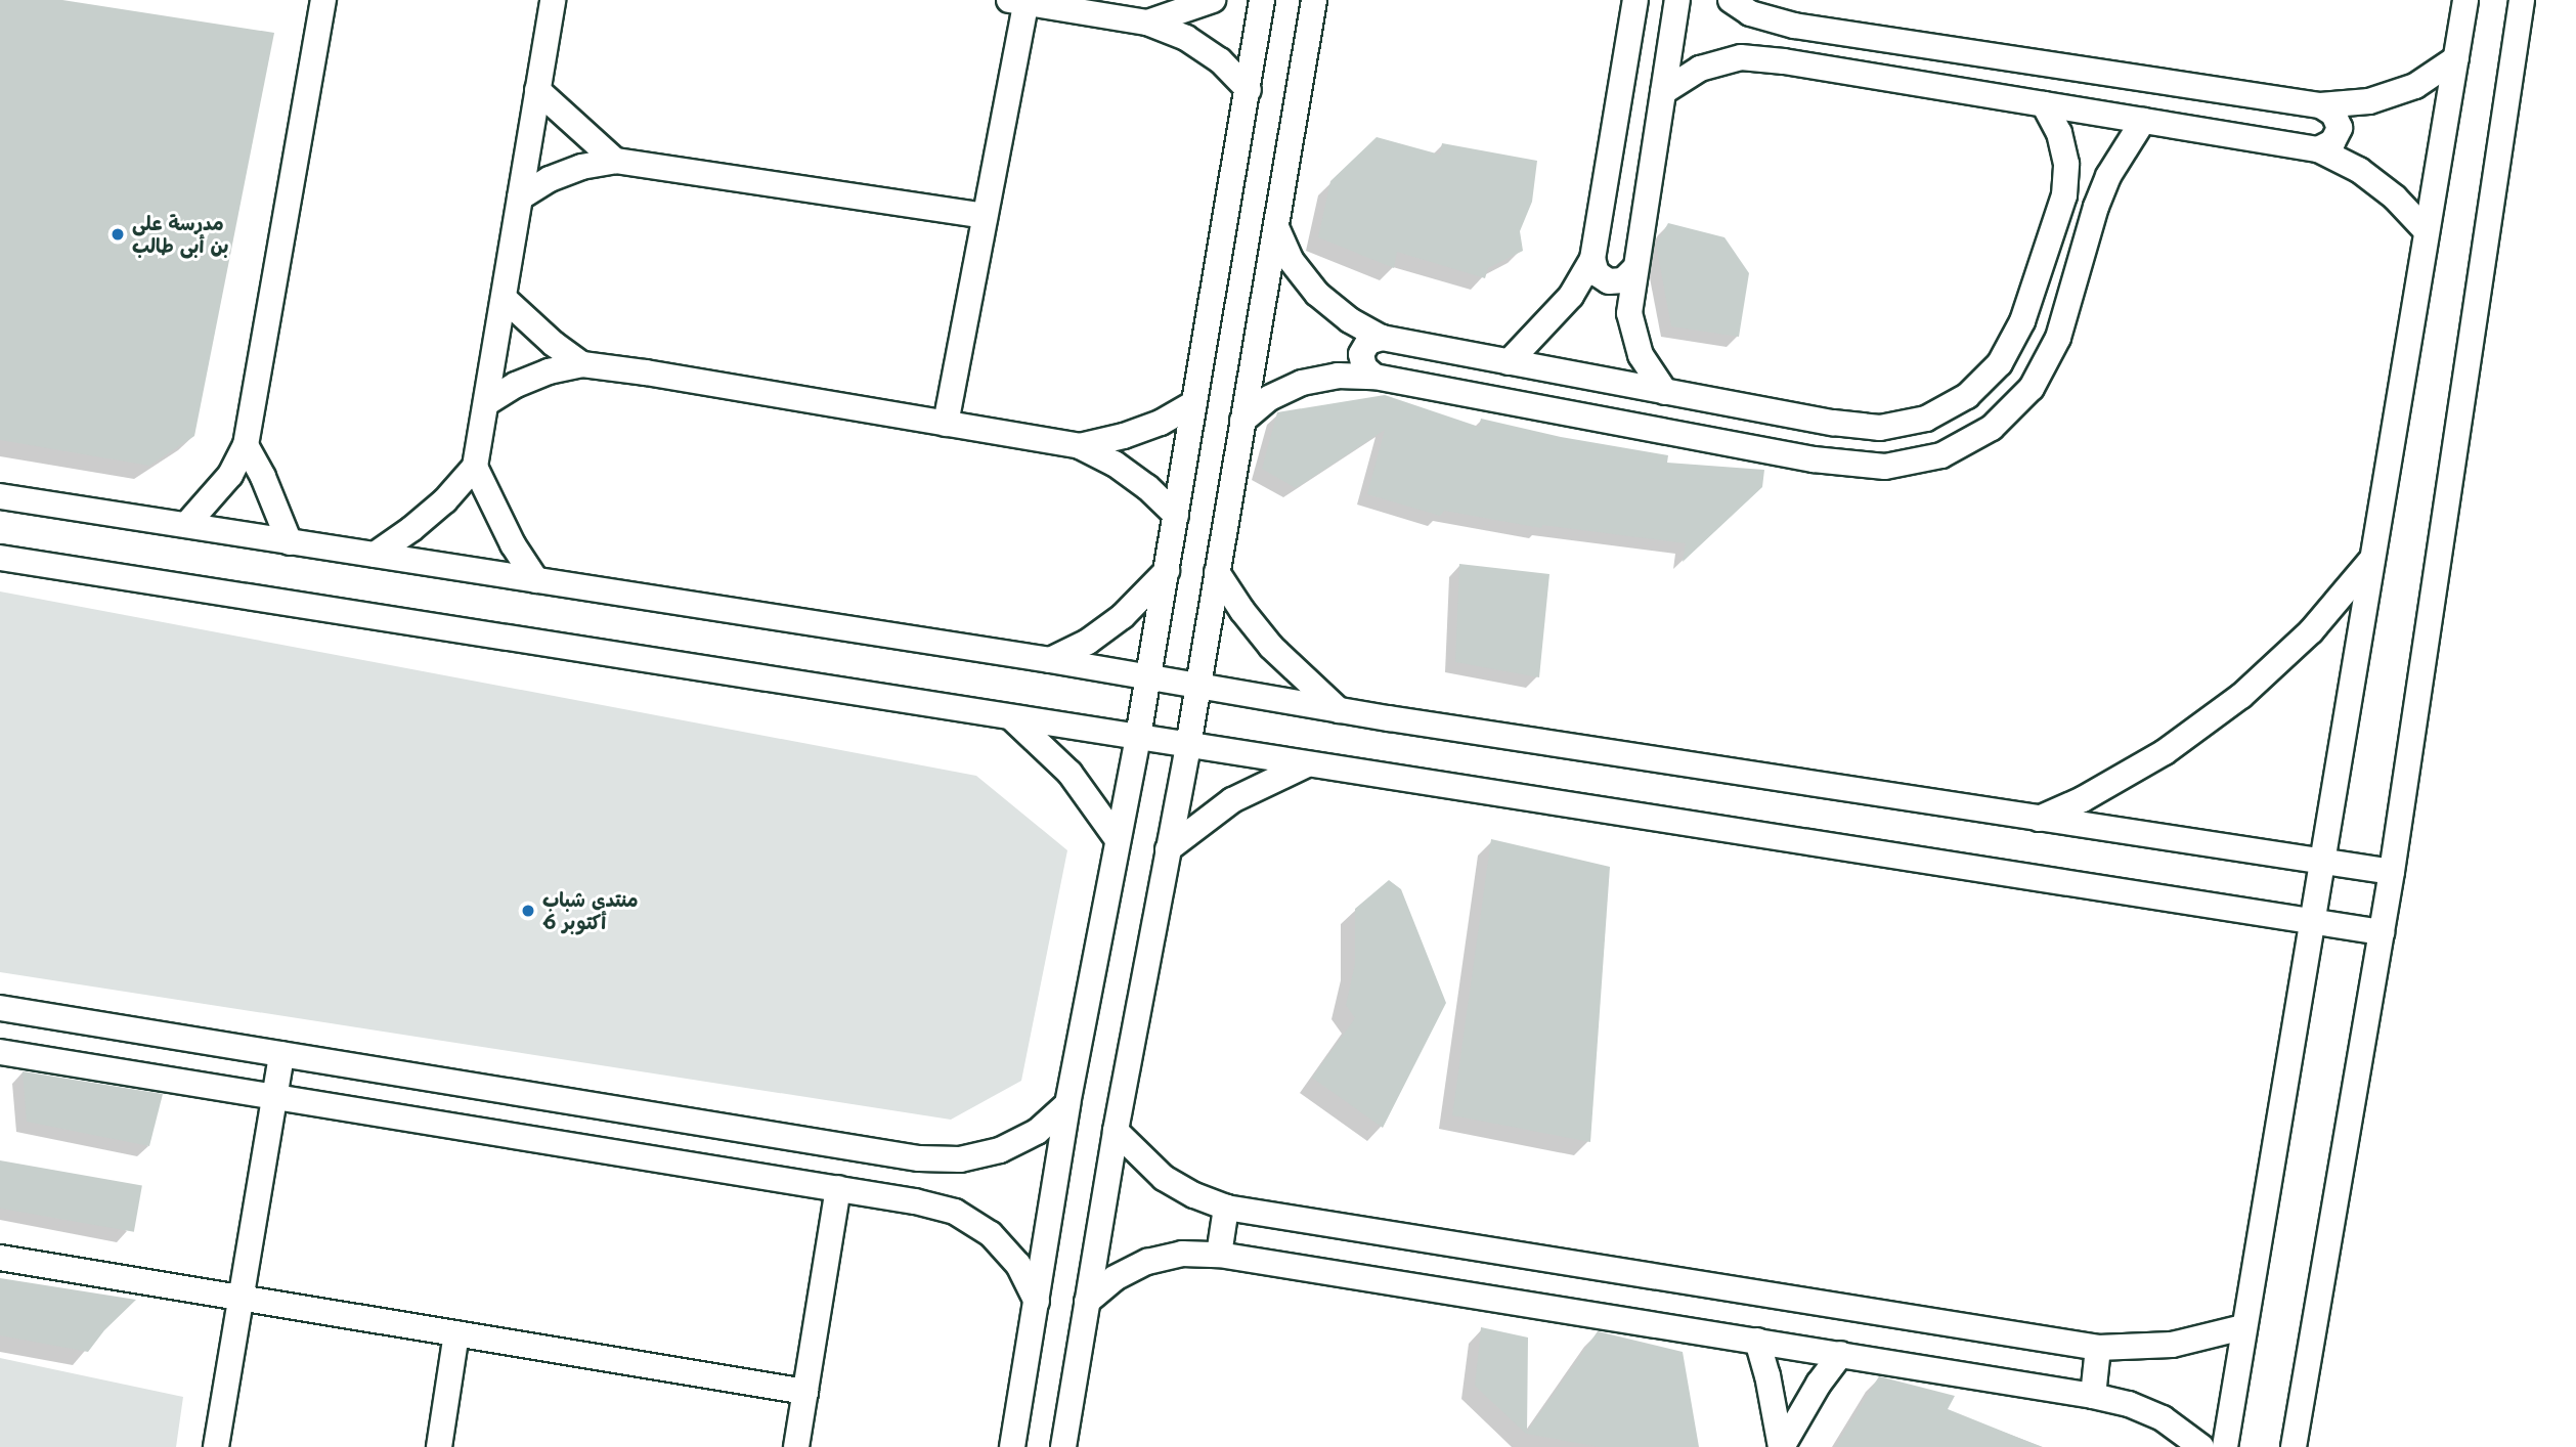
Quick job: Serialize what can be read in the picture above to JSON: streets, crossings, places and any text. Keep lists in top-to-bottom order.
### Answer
{
  "places": ["مدرسة على بن أبى طالب", "منتدى شباب 6 أكتوبر"]
}
